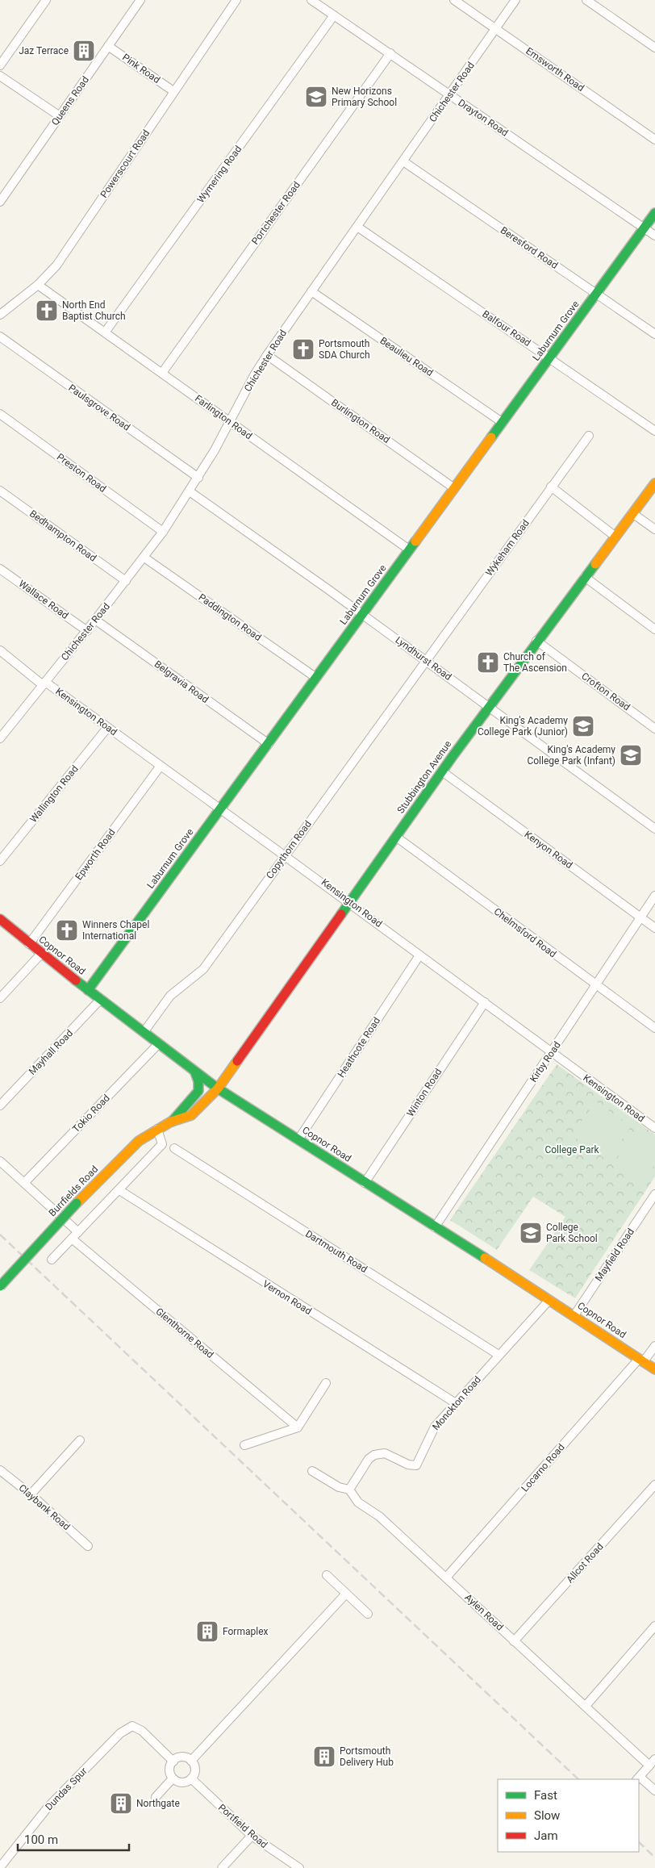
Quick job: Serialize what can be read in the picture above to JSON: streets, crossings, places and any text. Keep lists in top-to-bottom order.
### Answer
{
  "streets": {
    "street": [
      "Pink Road",
      "Emsworth Road",
      "Chichester Road",
      "Queens Road",
      "Drayton Road",
      "Powerscourt Road",
      "Wymering Road",
      "Portchester Road",
      "Beresford Road",
      "Balfour Road",
      "Laburnum Grove",
      "Beaulieu Road",
      "Paulsgrove Road",
      "Farlington Road",
      "Burlington Road",
      "Preston Road",
      "Bedhampton Road",
      "Wykeham Road",
      "Wallace Road",
      "Paddington Road",
      "Lyndhurst Road",
      "Belgravia Road",
      "Crofton Road",
      "Kensington Road",
      "Stubbington Avenue",
      "Wallington Road",
      "Copythorn Road",
      "Kenyon Road",
      "Epworth Road",
      "Chelmsford Road",
      "Copnor Road",
      "Heathcote Road",
      "Mayhall Road",
      "Kirby Road",
      "Winton Road",
      "Tokio Road",
      "Burrfields Road",
      "Dartmouth Road",
      "Mayfield Road",
      "Vernon Road",
      "Glenthorne Road",
      "Monckton Road",
      "Locarno Road",
      "Claybank Road",
      "Allcot Road",
      "Aylen Road",
      "Dundas Spur",
      "Portfield Road"
    ]
  },
  "crossings": [
    ["Pink Road", "Queens Road"],
    ["Pink Road", "Powerscourt Road"],
    ["Emsworth Road", "Chichester Road"],
    ["Chichester Road", "Drayton Road"],
    ["Chichester Road", "Beresford Road"],
    ["Chichester Road", "Balfour Road"],
    ["Chichester Road", "Beaulieu Road"],
    ["Chichester Road", "Paulsgrove Road"],
    ["Chichester Road", "Farlington Road"],
    ["Chichester Road", "Burlington Road"],
    ["Chichester Road", "Preston Road"],
    ["Chichester Road", "Bedhampton Road"],
    ["Chichester Road", "Wallace Road"],
    ["Chichester Road", "Paddington Road"],
    ["Chichester Road", "Lyndhurst Road"],
    ["Chichester Road", "Belgravia Road"],
    ["Chichester Road", "Kensington Road"],
    ["Drayton Road", "Wymering Road"],
    ["Drayton Road", "Portchester Road"],
    ["Drayton Road", "Laburnum Grove"],
    ["Powerscourt Road", "Farlington Road"],
    ["Wymering Road", "Farlington Road"],
    ["Portchester Road", "Farlington Road"],
    ["Beresford Road", "Laburnum Grove"],
    ["Balfour Road", "Laburnum Grove"],
    ["Laburnum Grove", "Beaulieu Road"],
    ["Laburnum Grove", "Farlington Road"],
    ["Laburnum Grove", "Burlington Road"],
    ["Laburnum Grove", "Paddington Road"],
    ["Laburnum Grove", "Lyndhurst Road"],
    ["Laburnum Grove", "Belgravia Road"],
    ["Laburnum Grove", "Kensington Road"],
    ["Laburnum Grove", "Copnor Road"],
    ["Wykeham Road", "Lyndhurst Road"],
    ["Wykeham Road", "Copythorn Road"],
    ["Lyndhurst Road", "Stubbington Avenue"],
    ["Lyndhurst Road", "Copythorn Road"],
    ["Crofton Road", "Stubbington Avenue"],
    ["Kensington Road", "Stubbington Avenue"],
    ["Kensington Road", "Wallington Road"],
    ["Kensington Road", "Copythorn Road"],
    ["Kensington Road", "Epworth Road"],
    ["Kensington Road", "Heathcote Road"],
    ["Kensington Road", "Kirby Road"],
    ["Kensington Road", "Winton Road"],
    ["Stubbington Avenue", "Kenyon Road"],
    ["Stubbington Avenue", "Chelmsford Road"],
    ["Stubbington Avenue", "Copnor Road"],
    ["Stubbington Avenue", "Burrfields Road"],
    ["Copythorn Road", "Copnor Road"],
    ["Kenyon Road", "Kirby Road"],
    ["Epworth Road", "Copnor Road"],
    ["Chelmsford Road", "Kirby Road"],
    ["Copnor Road", "Heathcote Road"],
    ["Copnor Road", "Mayhall Road"],
    ["Copnor Road", "Kirby Road"],
    ["Copnor Road", "Winton Road"],
    ["Copnor Road", "Tokio Road"],
    ["Copnor Road", "Burrfields Road"],
    ["Copnor Road", "Mayfield Road"],
    ["Copnor Road", "Monckton Road"],
    ["Copnor Road", "Locarno Road"],
    ["Dartmouth Road", "Monckton Road"],
    ["Vernon Road", "Monckton Road"],
    ["Monckton Road", "Aylen Road"],
    ["Locarno Road", "Aylen Road"],
    ["Allcot Road", "Aylen Road"],
    ["Dundas Spur", "Portfield Road"]
  ],
  "parks": ["College Park"],
  "places": {
    "building": [
      "Jaz Terrace",
      "Formaplex",
      "Portsmouth Delivery Hub",
      "Northgate"
    ],
    "school or university": [
      "New Horizons Primary School",
      "King's Academy College Park (Junior)",
      "King's Academy College Park (Infant)",
      "College Park School"
    ],
    "church": [
      "North End Baptist Church",
      "Portsmouth SDA Church",
      "Church of The Ascension",
      "Winners Chapel International"
    ]
  },
  "legend": ["Fast", "Slow", "Jam"],
  "scale_bar": "100 m"
}
